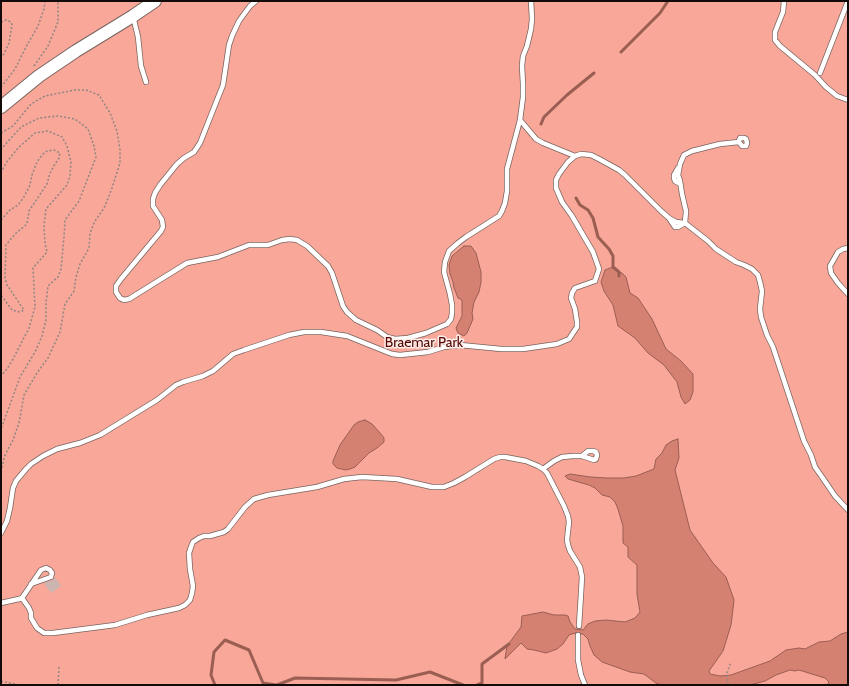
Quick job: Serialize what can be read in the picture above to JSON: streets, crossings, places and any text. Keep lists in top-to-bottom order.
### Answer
{
  "parks": ["Braemar Park"]
}
